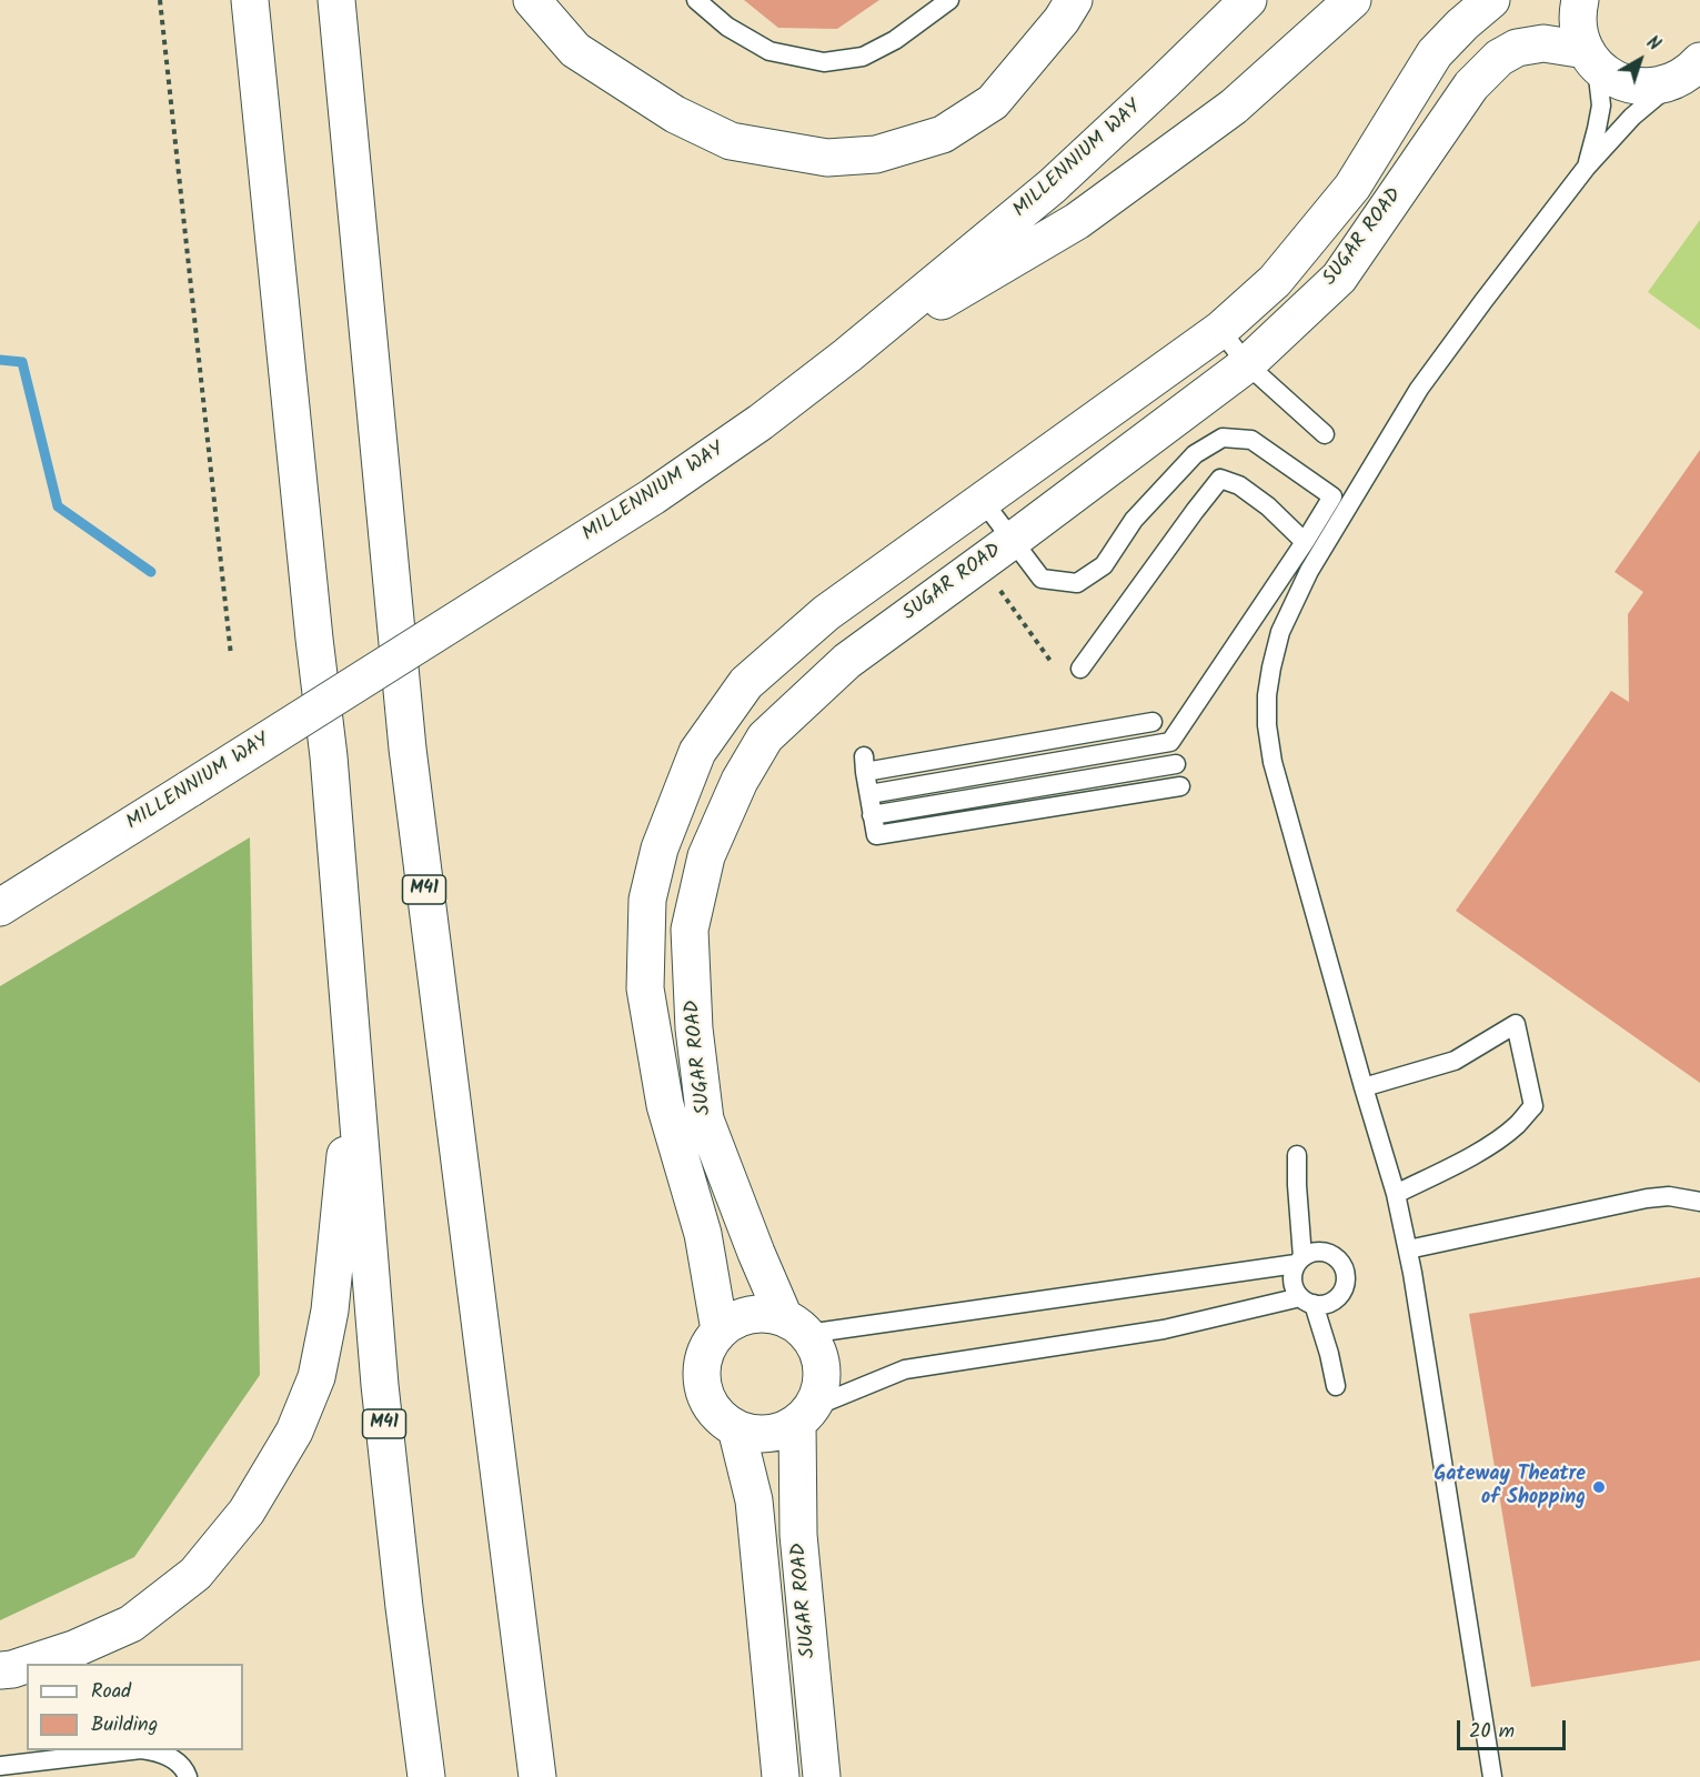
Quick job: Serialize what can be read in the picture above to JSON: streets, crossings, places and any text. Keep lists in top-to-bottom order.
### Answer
{
  "streets": {
    "main road": ["MILLENNIUM WAY", "SUGAR ROAD", "M41"]
  },
  "places": ["Gateway Theatre of Shopping"],
  "legend": ["Road", "Building"],
  "scale_bar": "20 m",
  "north": "top right"
}
